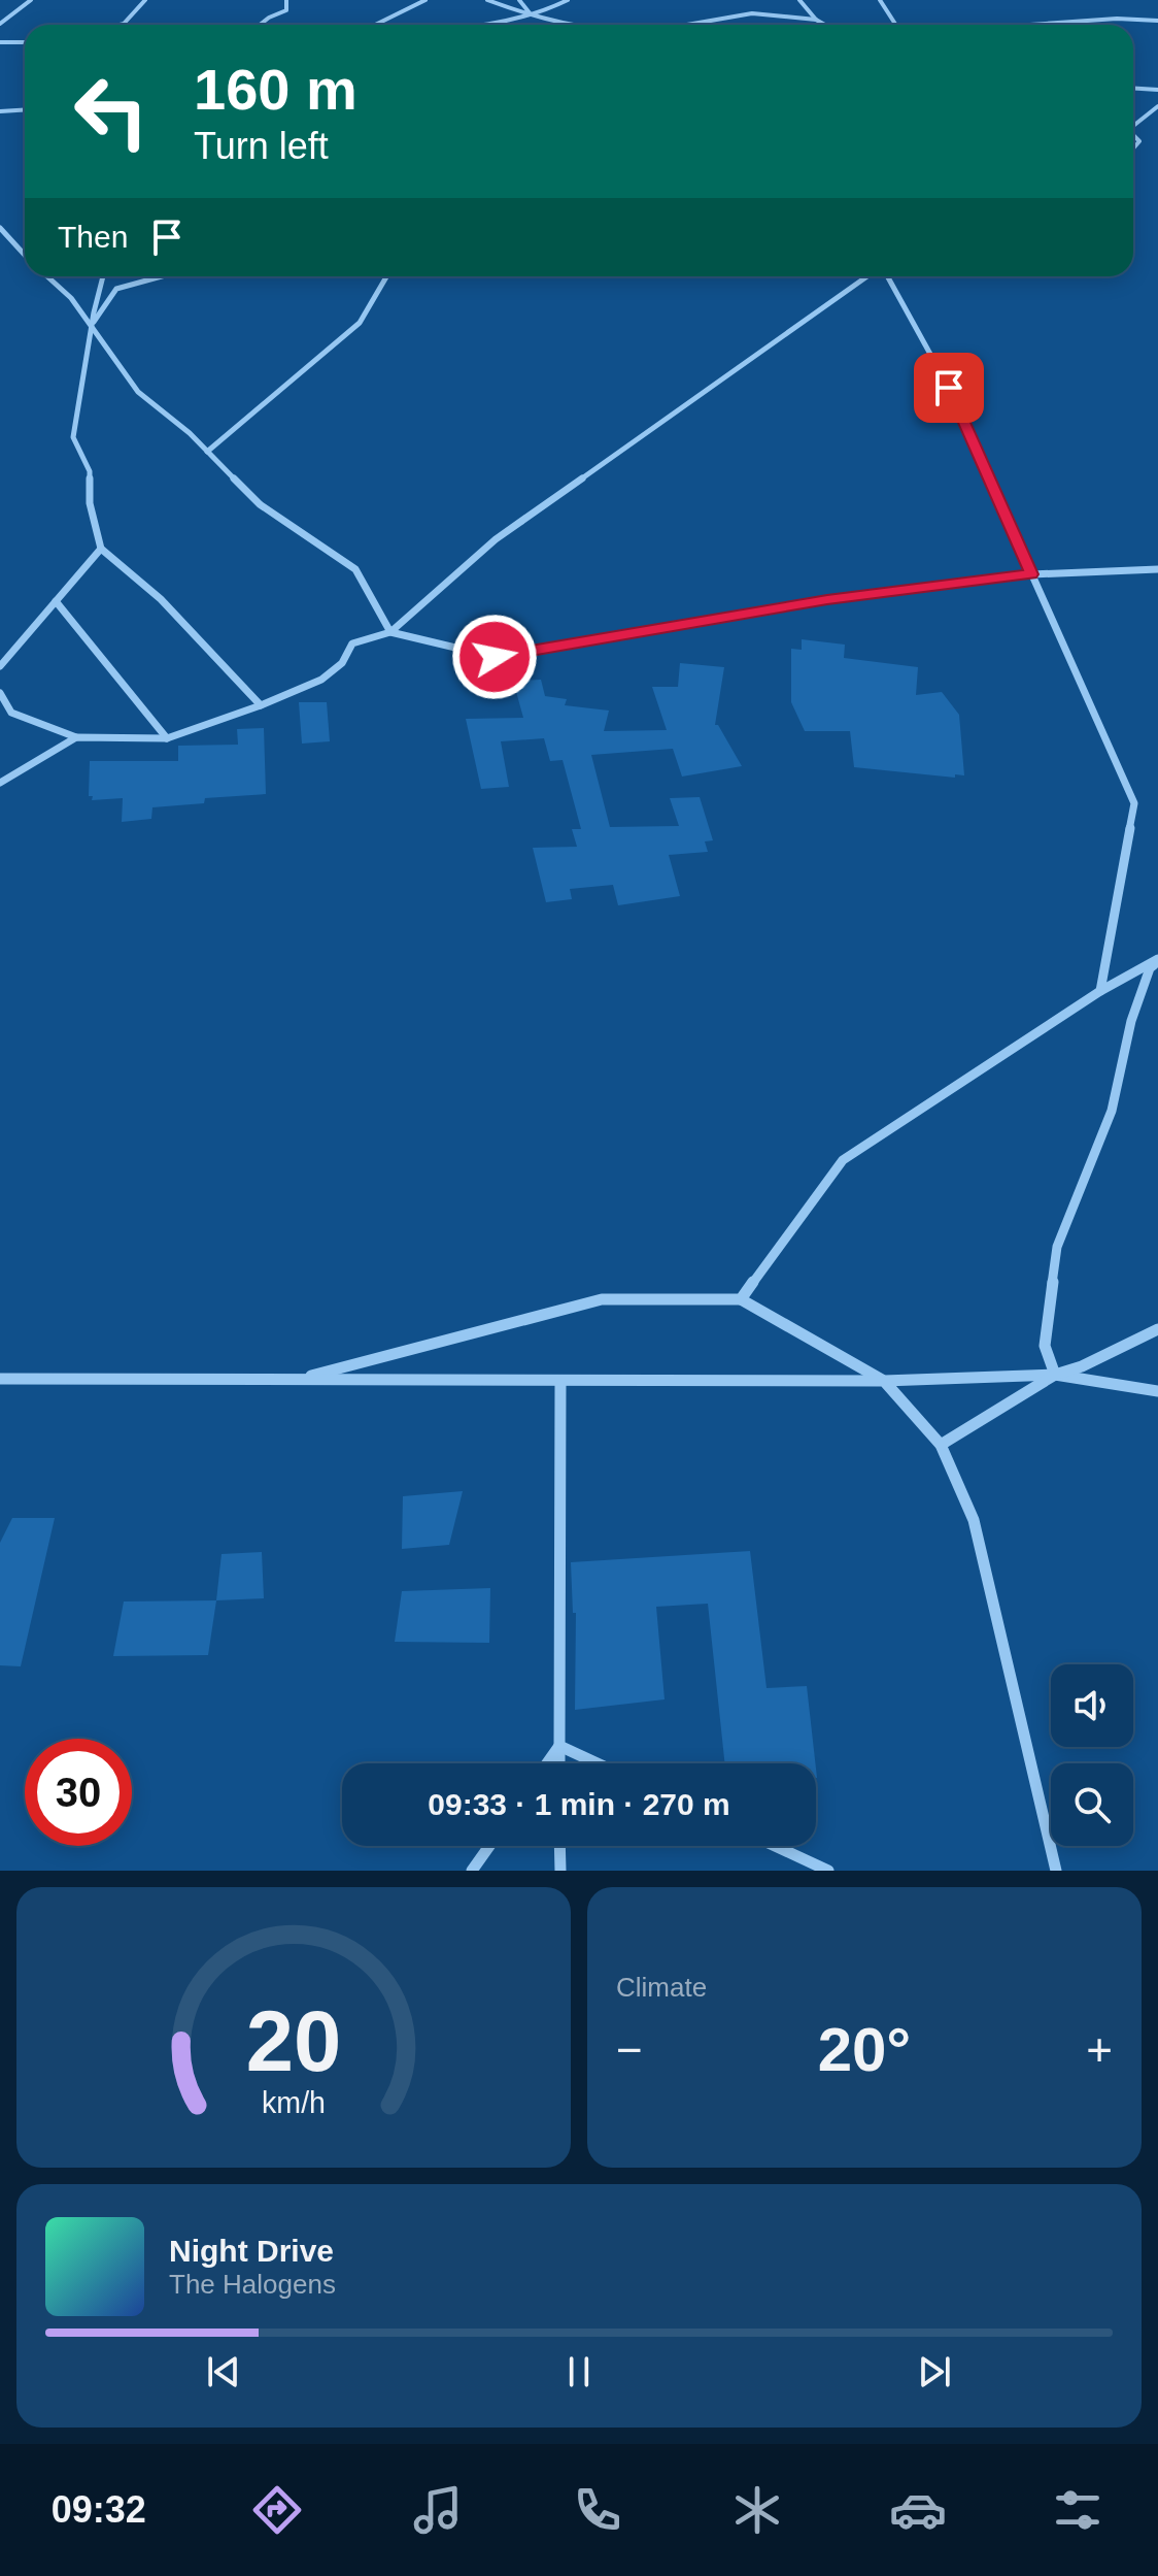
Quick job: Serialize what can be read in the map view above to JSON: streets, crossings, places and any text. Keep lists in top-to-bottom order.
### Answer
{
  "page": {
    "turn": ["160 m", "Turn left"],
    "then": "Then",
    "limit": "30",
    "trip": "09:33 · 1 min · 270 m",
    "tile": "Climate",
    "heat": ["−", "20°", "+"],
    "song": ["Night Drive", "The Halogens"],
    "tabs": "09:32",
    "gauge": ["20", "km/h"]
  }
}
